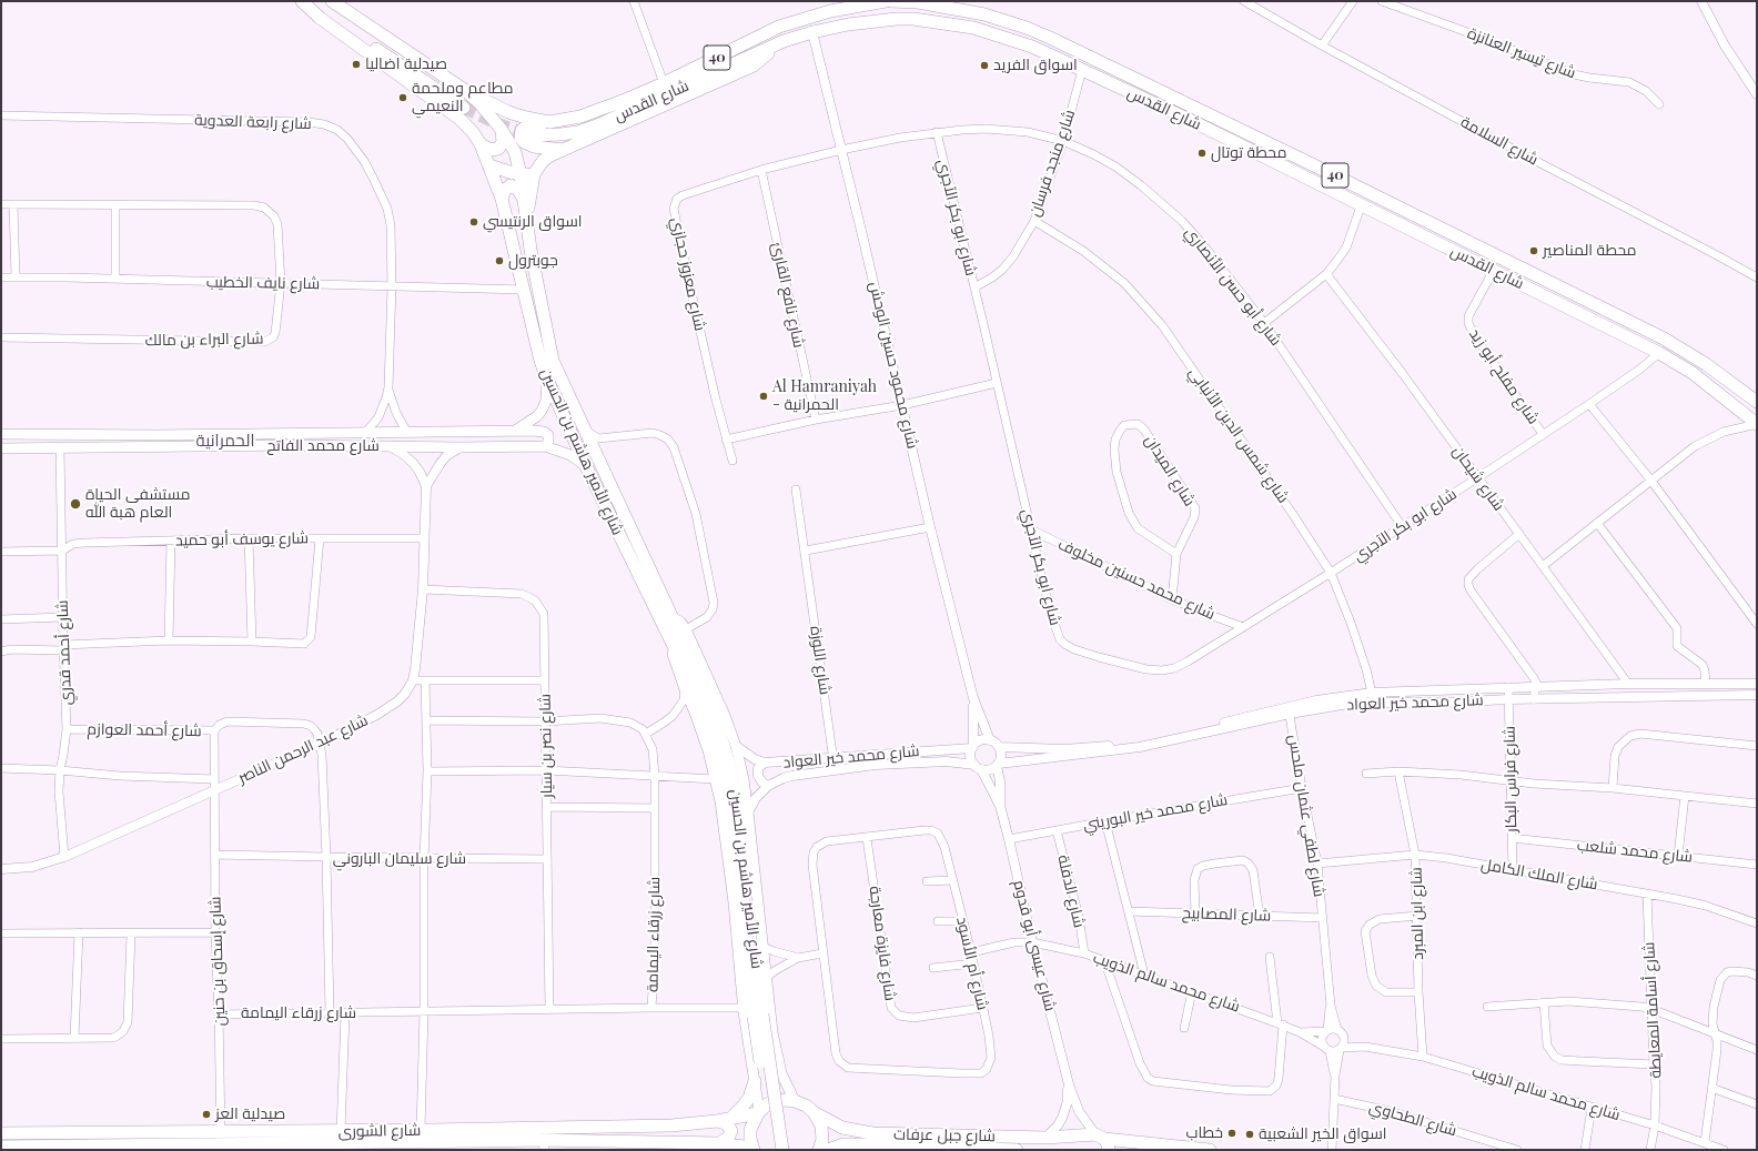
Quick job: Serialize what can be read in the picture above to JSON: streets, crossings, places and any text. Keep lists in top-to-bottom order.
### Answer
{
  "streets": {
    "main road": [
      "40",
      "شارع القدس",
      "شارع محمد الفاتح",
      "شارع الأمير هاشم بن الحسين",
      "شارع الشورى",
      "شارع جبل عرفات"
    ],
    "street": [
      "شارع تيسير العنانزة",
      "شارع رابعة العدوية",
      "شارع السلامة",
      "شارع منجد فرسان",
      "شارع ابو بكر الآجري",
      "شارع معزوز حجازي",
      "شارع نايف الخطيب",
      "شارع أبو حسن الأنصاري",
      "شارع نافع القارئ",
      "شارع البراء بن مالك",
      "شارع محمود حسين الوحش",
      "شارع مفلح أبو زيد",
      "شارع شمس الدين الأنبابي",
      "شارع الميدان",
      "شارع شيحان",
      "شارع يوسف أبو حميد",
      "شارع محمد حسنين مخلوف",
      "شارع أحمد قدري",
      "شارع اللوزة",
      "شارع محمد خير العواد",
      "شارع أحمد العوازم",
      "شارع نصر بن سيار",
      "شارع عبد الرحمن الناصر",
      "شارع فراس البكار",
      "شارع محمد خير البوريني",
      "شارع لطفي عثمان ملحس",
      "شارع محمد شلعب",
      "شارع سليمان الباروني",
      "شارع الملك الكامل",
      "شارع الدفلة",
      "شارع ابن المبرد",
      "شارع المصابيح",
      "شارع زرقاء اليمامة",
      "شارع فايزة معارجة",
      "شارع عيسى أبو قدوم",
      "شارع إسحاق بن حنين",
      "شارع أم الأسود",
      "شارع محمد سالم الذويب",
      "شارع أسامة المعايطة",
      "شارع الطحاوي"
    ]
  },
  "crossings": [
    ["شارع القدس", "شارع منجد فرسان"],
    ["شارع القدس", "شارع ابو بكر الآجري"],
    ["شارع القدس", "شارع محمود حسين الوحش"],
    ["شارع القدس", "شارع مفلح أبو زيد"],
    ["شارع القدس", "شارع الأمير هاشم بن الحسين"],
    ["شارع رابعة العدوية", "شارع نايف الخطيب"],
    ["شارع رابعة العدوية", "شارع محمد الفاتح"],
    ["شارع منجد فرسان", "شارع ابو بكر الآجري"],
    ["شارع منجد فرسان", "شارع أبو حسن الأنصاري"],
    ["شارع منجد فرسان", "شارع شمس الدين الأنبابي"],
    ["شارع ابو بكر الآجري", "شارع أبو حسن الأنصاري"],
    ["شارع ابو بكر الآجري", "شارع مفلح أبو زيد"],
    ["شارع ابو بكر الآجري", "شارع شمس الدين الأنبابي"],
    ["شارع ابو بكر الآجري", "شارع شيحان"],
    ["شارع ابو بكر الآجري", "شارع محمد حسنين مخلوف"],
    ["شارع معزوز حجازي", "شارع أبو حسن الأنصاري"],
    ["شارع معزوز حجازي", "شارع نافع القارئ"],
    ["شارع معزوز حجازي", "شارع محمود حسين الوحش"],
    ["شارع نايف الخطيب", "شارع البراء بن مالك"],
    ["شارع نايف الخطيب", "شارع الأمير هاشم بن الحسين"],
    ["شارع أبو حسن الأنصاري", "شارع محمود حسين الوحش"],
    ["شارع محمود حسين الوحش", "شارع محمد خير العواد"],
    ["شارع محمود حسين الوحش", "شارع عيسى أبو قدوم"],
    ["شارع شمس الدين الأنبابي", "شارع محمد خير العواد"],
    ["شارع محمد الفاتح", "شارع الأمير هاشم بن الحسين"],
    ["شارع محمد الفاتح", "شارع أحمد قدري"],
    ["شارع محمد الفاتح", "شارع عبد الرحمن الناصر"],
    ["شارع الأمير هاشم بن الحسين", "شارع محمد خير العواد"],
    ["شارع الأمير هاشم بن الحسين", "شارع الشورى"],
    ["شارع الأمير هاشم بن الحسين", "شارع جبل عرفات"],
    ["شارع الميدان", "شارع محمد حسنين مخلوف"],
    ["شارع شيحان", "شارع محمد خير العواد"],
    ["شارع يوسف أبو حميد", "شارع أحمد قدري"],
    ["شارع يوسف أبو حميد", "شارع عبد الرحمن الناصر"],
    ["شارع أحمد قدري", "شارع أحمد العوازم"],
    ["شارع أحمد قدري", "شارع عبد الرحمن الناصر"],
    ["شارع اللوزة", "شارع محمد خير العواد"],
    ["شارع محمد خير العواد", "شارع فراس البكار"],
    ["شارع محمد خير العواد", "شارع لطفي عثمان ملحس"],
    ["شارع محمد خير العواد", "شارع عيسى أبو قدوم"],
    ["شارع أحمد العوازم", "شارع عبد الرحمن الناصر"],
    ["شارع أحمد العوازم", "شارع إسحاق بن حنين"],
    ["شارع نصر بن سيار", "شارع عبد الرحمن الناصر"],
    ["شارع نصر بن سيار", "شارع سليمان الباروني"],
    ["شارع نصر بن سيار", "شارع زرقاء اليمامة"],
    ["شارع عبد الرحمن الناصر", "شارع إسحاق بن حنين"],
    ["شارع فراس البكار", "شارع محمد شلعب"],
    ["شارع فراس البكار", "شارع الملك الكامل"],
    ["شارع محمد خير البوريني", "شارع لطفي عثمان ملحس"],
    ["شارع محمد خير البوريني", "شارع الدفلة"],
    ["شارع محمد خير البوريني", "شارع عيسى أبو قدوم"],
    ["شارع لطفي عثمان ملحس", "شارع الملك الكامل"],
    ["شارع لطفي عثمان ملحس", "شارع المصابيح"],
    ["شارع لطفي عثمان ملحس", "شارع محمد سالم الذويب"],
    ["شارع سليمان الباروني", "شارع زرقاء اليمامة"],
    ["شارع الملك الكامل", "شارع ابن المبرد"],
    ["شارع الملك الكامل", "شارع أسامة المعايطة"],
    ["شارع الدفلة", "شارع محمد سالم الذويب"],
    ["شارع ابن المبرد", "شارع محمد سالم الذويب"],
    ["شارع زرقاء اليمامة", "شارع إسحاق بن حنين"],
    ["شارع فايزة معارجة", "شارع أم الأسود"],
    ["شارع عيسى أبو قدوم", "شارع محمد سالم الذويب"],
    ["شارع عيسى أبو قدوم", "شارع جبل عرفات"],
    ["شارع إسحاق بن حنين", "شارع الشورى"],
    ["شارع أم الأسود", "شارع محمد سالم الذويب"],
    ["شارع محمد سالم الذويب", "شارع أسامة المعايطة"],
    ["شارع الشورى", "شارع جبل عرفات"]
  ],
  "districts": ["الحمرانية"],
  "places": [
    "صيدلية اضاليا",
    "اسواق الفريد",
    "مطاعم وملحمة النعيمي",
    "محطة توتال",
    "اسواق الرنتيسي",
    "محطة المناصير",
    "جوبترول",
    "Al Hamraniyah - الحمرانية",
    "مستشفى الحياة العام هبة الله",
    "صيدلية العز",
    "خطاب",
    "اسواق الخير الشعبية"
  ]
}
